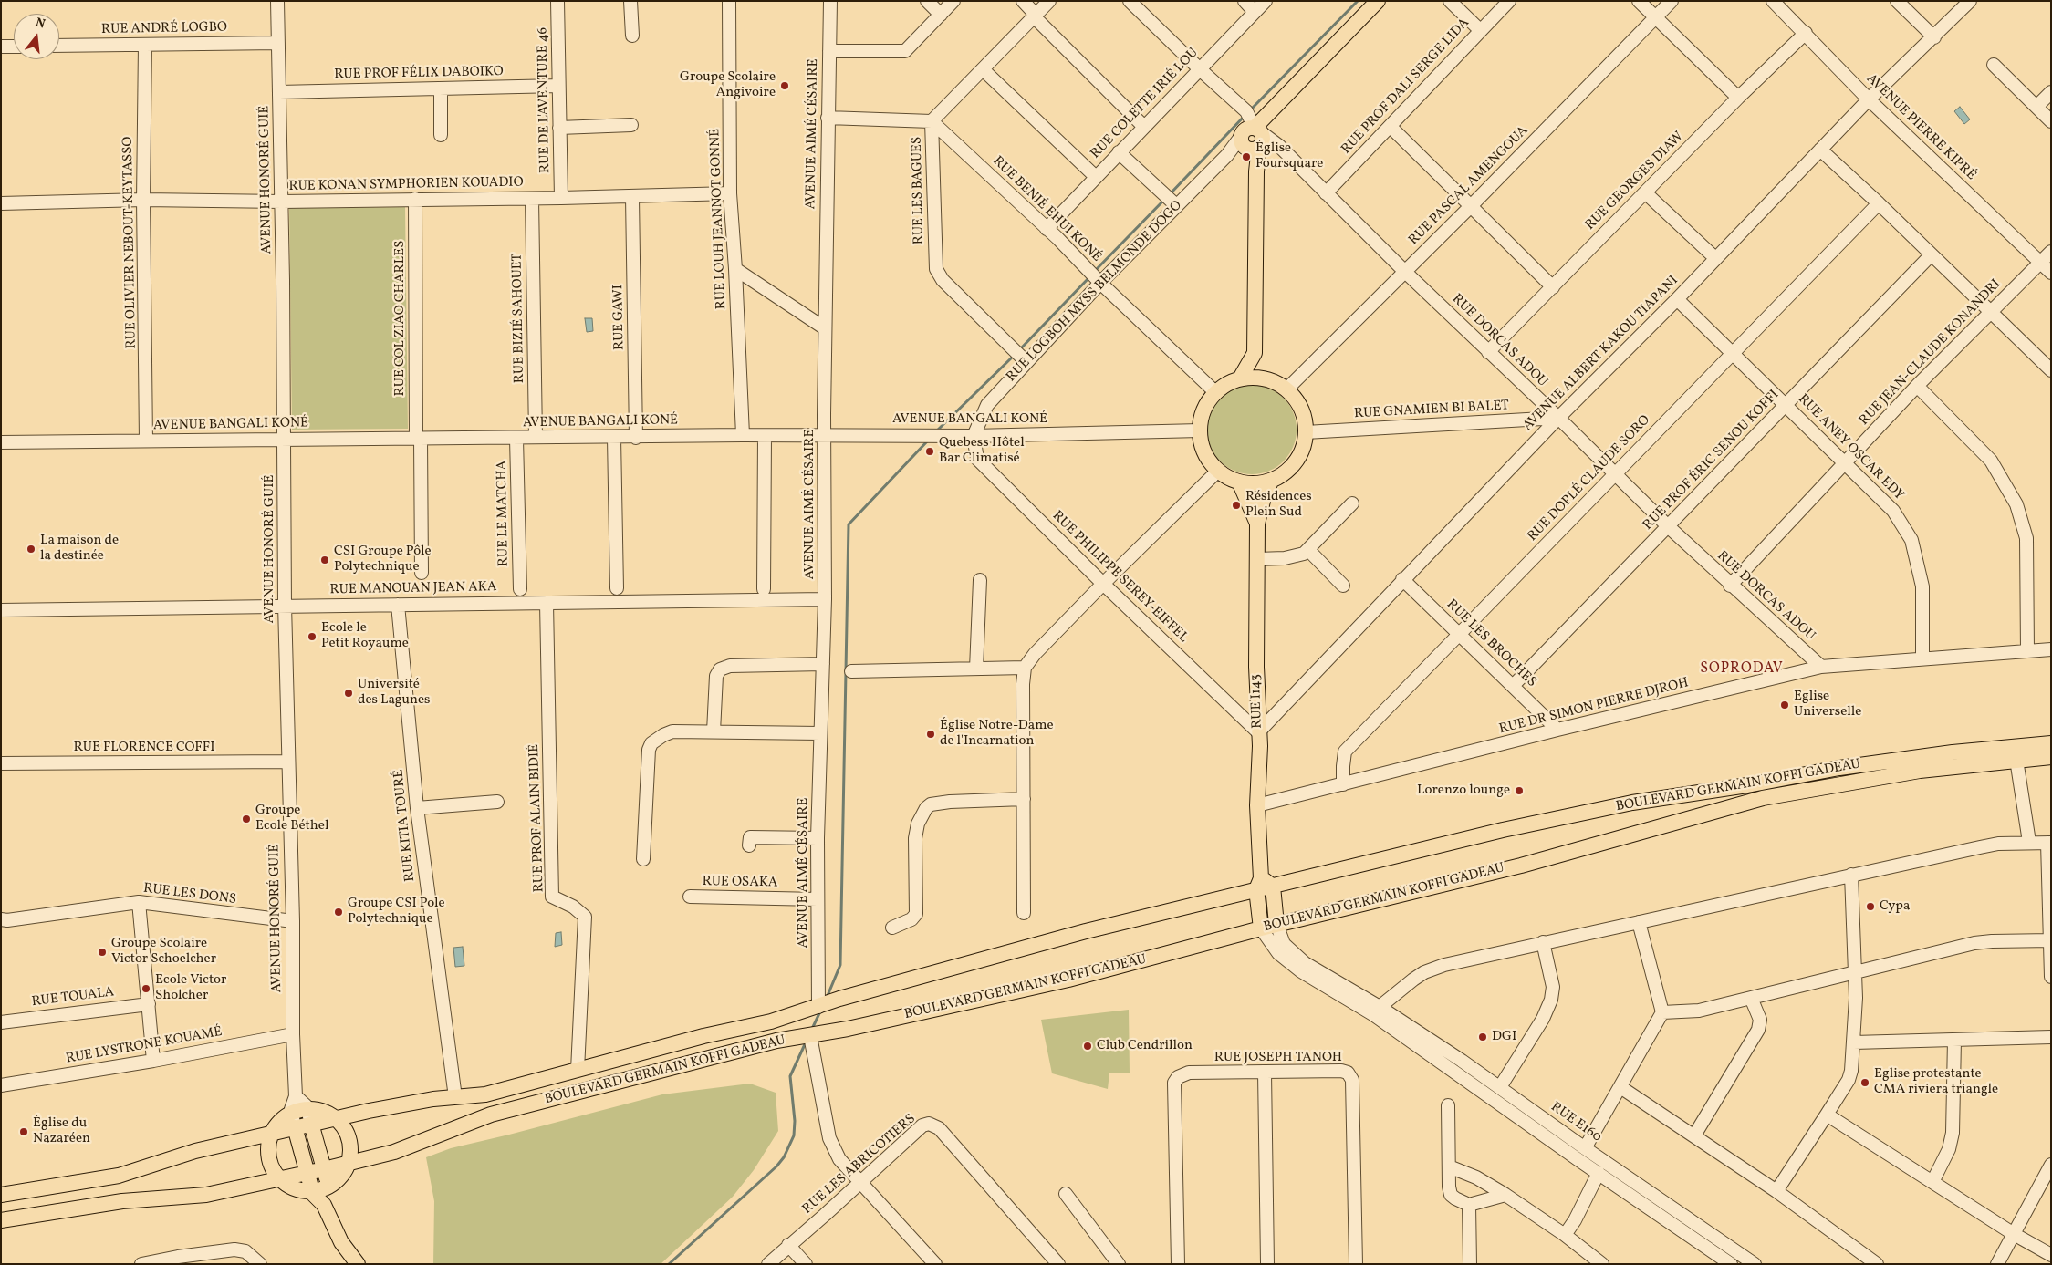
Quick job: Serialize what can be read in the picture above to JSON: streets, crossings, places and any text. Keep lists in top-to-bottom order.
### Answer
{
  "streets": {
    "main road": ["RUE LOGBOH MYSS BELMONDE DOGO", "RUE I143", "BOULEVARD GERMAIN KOFFI GADEAU"],
    "street": [
      "RUE ANDRÉ LOGBO",
      "RUE PROF FÉLIX DABOIKO",
      "RUE PROF DALI SERGE LIDA",
      "RUE DE L'AVENTURE 46",
      "RUE COLETTE IRIÉ LOU",
      "AVENUE PIERRE KIPRÉ",
      "AVENUE AIMÉ CÉSAIRE",
      "AVENUE HONORÉ GUIÉ",
      "RUE GEORGES DIAW",
      "RUE KONAN SYMPHORIEN KOUADIO",
      "RUE PASCAL AMENGOUA",
      "RUE LES BAGUES",
      "RUE BENIÉ EHUI KONÉ",
      "RUE LOUH JEANNOT GONNÉ",
      "RUE OLIVIER NEBOUT-KEYTASSO",
      "RUE GAWI",
      "RUE COL ZIAO CHARLES",
      "RUE BIZIÉ SAHOUET",
      "RUE DORCAS ADOU",
      "RUE JEAN-CLAUDE KONANDRI",
      "AVENUE ALBERT KAKOU TIAPANI",
      "RUE GNAMIEN BI BALET",
      "AVENUE BANGALI KONÉ",
      "RUE ANEY OSCAR EDY",
      "RUE PROF ÉRIC SENOU KOFFI",
      "RUE DOPLÉ CLAUDE SORO",
      "RUE LE MATCHA",
      "RUE PHILIPPE SEREY-EIFFEL",
      "RUE MANOUAN JEAN AKA",
      "RUE LES BROCHES",
      "RUE DR SIMON PIERRE DJROH",
      "RUE FLORENCE COFFI",
      "RUE PROF ALAIN BIDIÉ",
      "RUE KITIA TOURÉ",
      "RUE OSAKA",
      "RUE LES DONS",
      "RUE TOUALA",
      "RUE LYSTRONE KOUAMÉ",
      "RUE JOSEPH TANOH",
      "RUE E160",
      "RUE LES ABRICOTIERS"
    ]
  },
  "crossings": [
    ["RUE ANDRÉ LOGBO", "AVENUE HONORÉ GUIÉ"],
    ["RUE ANDRÉ LOGBO", "RUE OLIVIER NEBOUT-KEYTASSO"],
    ["RUE PROF FÉLIX DABOIKO", "RUE DE L'AVENTURE 46"],
    ["RUE PROF FÉLIX DABOIKO", "AVENUE HONORÉ GUIÉ"],
    ["RUE PROF DALI SERGE LIDA", "RUE DORCAS ADOU"],
    ["RUE DE L'AVENTURE 46", "RUE KONAN SYMPHORIEN KOUADIO"],
    ["RUE COLETTE IRIÉ LOU", "RUE BENIÉ EHUI KONÉ"],
    ["AVENUE PIERRE KIPRÉ", "RUE GEORGES DIAW"],
    ["AVENUE PIERRE KIPRÉ", "RUE JEAN-CLAUDE KONANDRI"],
    ["AVENUE PIERRE KIPRÉ", "AVENUE ALBERT KAKOU TIAPANI"],
    ["AVENUE AIMÉ CÉSAIRE", "AVENUE BANGALI KONÉ"],
    ["AVENUE AIMÉ CÉSAIRE", "RUE MANOUAN JEAN AKA"],
    ["AVENUE AIMÉ CÉSAIRE", "BOULEVARD GERMAIN KOFFI GADEAU"],
    ["AVENUE AIMÉ CÉSAIRE", "RUE OSAKA"],
    ["AVENUE HONORÉ GUIÉ", "RUE KONAN SYMPHORIEN KOUADIO"],
    ["AVENUE HONORÉ GUIÉ", "AVENUE BANGALI KONÉ"],
    ["AVENUE HONORÉ GUIÉ", "RUE MANOUAN JEAN AKA"],
    ["AVENUE HONORÉ GUIÉ", "RUE FLORENCE COFFI"],
    ["AVENUE HONORÉ GUIÉ", "BOULEVARD GERMAIN KOFFI GADEAU"],
    ["AVENUE HONORÉ GUIÉ", "RUE LES DONS"],
    ["AVENUE HONORÉ GUIÉ", "RUE LYSTRONE KOUAMÉ"],
    ["RUE GEORGES DIAW", "RUE DORCAS ADOU"],
    ["RUE KONAN SYMPHORIEN KOUADIO", "RUE LOUH JEANNOT GONNÉ"],
    ["RUE KONAN SYMPHORIEN KOUADIO", "RUE OLIVIER NEBOUT-KEYTASSO"],
    ["RUE KONAN SYMPHORIEN KOUADIO", "RUE GAWI"],
    ["RUE KONAN SYMPHORIEN KOUADIO", "RUE COL ZIAO CHARLES"],
    ["RUE KONAN SYMPHORIEN KOUADIO", "RUE BIZIÉ SAHOUET"],
    ["RUE PASCAL AMENGOUA", "RUE BENIÉ EHUI KONÉ"],
    ["RUE PASCAL AMENGOUA", "RUE DORCAS ADOU"],
    ["RUE PASCAL AMENGOUA", "RUE GNAMIEN BI BALET"],
    ["RUE PASCAL AMENGOUA", "AVENUE BANGALI KONÉ"],
    ["RUE PASCAL AMENGOUA", "RUE I143"],
    ["RUE LES BAGUES", "RUE BENIÉ EHUI KONÉ"],
    ["RUE LES BAGUES", "RUE LOGBOH MYSS BELMONDE DOGO"],
    ["RUE BENIÉ EHUI KONÉ", "RUE LOGBOH MYSS BELMONDE DOGO"],
    ["RUE BENIÉ EHUI KONÉ", "RUE GNAMIEN BI BALET"],
    ["RUE BENIÉ EHUI KONÉ", "AVENUE BANGALI KONÉ"],
    ["RUE BENIÉ EHUI KONÉ", "RUE I143"],
    ["RUE LOUH JEANNOT GONNÉ", "AVENUE BANGALI KONÉ"],
    ["RUE OLIVIER NEBOUT-KEYTASSO", "AVENUE BANGALI KONÉ"],
    ["RUE LOGBOH MYSS BELMONDE DOGO", "RUE DORCAS ADOU"],
    ["RUE LOGBOH MYSS BELMONDE DOGO", "AVENUE BANGALI KONÉ"],
    ["RUE LOGBOH MYSS BELMONDE DOGO", "RUE PHILIPPE SEREY-EIFFEL"],
    ["RUE GAWI", "AVENUE BANGALI KONÉ"],
    ["RUE COL ZIAO CHARLES", "AVENUE BANGALI KONÉ"],
    ["RUE BIZIÉ SAHOUET", "AVENUE BANGALI KONÉ"],
    ["RUE DORCAS ADOU", "RUE JEAN-CLAUDE KONANDRI"],
    ["RUE DORCAS ADOU", "AVENUE ALBERT KAKOU TIAPANI"],
    ["RUE DORCAS ADOU", "RUE GNAMIEN BI BALET"],
    ["RUE DORCAS ADOU", "RUE PROF ÉRIC SENOU KOFFI"],
    ["RUE DORCAS ADOU", "RUE DOPLÉ CLAUDE SORO"],
    ["RUE DORCAS ADOU", "RUE DR SIMON PIERRE DJROH"],
    ["RUE JEAN-CLAUDE KONANDRI", "RUE ANEY OSCAR EDY"],
    ["AVENUE ALBERT KAKOU TIAPANI", "RUE GNAMIEN BI BALET"],
    ["AVENUE ALBERT KAKOU TIAPANI", "RUE ANEY OSCAR EDY"],
    ["AVENUE ALBERT KAKOU TIAPANI", "RUE PHILIPPE SEREY-EIFFEL"],
    ["AVENUE ALBERT KAKOU TIAPANI", "RUE LES BROCHES"],
    ["AVENUE ALBERT KAKOU TIAPANI", "RUE I143"],
    ["RUE GNAMIEN BI BALET", "AVENUE BANGALI KONÉ"],
    ["RUE GNAMIEN BI BALET", "RUE I143"],
    ["AVENUE BANGALI KONÉ", "RUE LE MATCHA"],
    ["AVENUE BANGALI KONÉ", "RUE PHILIPPE SEREY-EIFFEL"],
    ["AVENUE BANGALI KONÉ", "RUE I143"],
    ["RUE ANEY OSCAR EDY", "RUE PROF ÉRIC SENOU KOFFI"],
    ["RUE ANEY OSCAR EDY", "RUE DOPLÉ CLAUDE SORO"],
    ["RUE ANEY OSCAR EDY", "RUE DR SIMON PIERRE DJROH"],
    ["RUE PROF ÉRIC SENOU KOFFI", "RUE LES BROCHES"],
    ["RUE DOPLÉ CLAUDE SORO", "RUE LES BROCHES"],
    ["RUE DOPLÉ CLAUDE SORO", "RUE DR SIMON PIERRE DJROH"],
    ["RUE PHILIPPE SEREY-EIFFEL", "RUE I143"],
    ["RUE MANOUAN JEAN AKA", "RUE PROF ALAIN BIDIÉ"],
    ["RUE MANOUAN JEAN AKA", "RUE KITIA TOURÉ"],
    ["RUE LES BROCHES", "RUE DR SIMON PIERRE DJROH"],
    ["RUE I143", "RUE DR SIMON PIERRE DJROH"],
    ["RUE I143", "BOULEVARD GERMAIN KOFFI GADEAU"],
    ["BOULEVARD GERMAIN KOFFI GADEAU", "RUE PROF ALAIN BIDIÉ"],
    ["BOULEVARD GERMAIN KOFFI GADEAU", "RUE KITIA TOURÉ"],
    ["BOULEVARD GERMAIN KOFFI GADEAU", "RUE E160"]
  ],
  "districts": ["SOPRODAV"],
  "places": [
    "Groupe Scolaire Angivoire",
    "Église Foursquare",
    "Quebess Hôtel Bar Climatisé",
    "Résidences Plein Sud",
    "La maison de la destinée",
    "CSI Groupe Pôle Polytechnique",
    "Ecole le Petit Royaume",
    "Université des Lagunes",
    "Eglise Universelle",
    "Église Notre-Dame de l'Incarnation",
    "Lorenzo lounge",
    "Groupe Ecole Béthel",
    "Cypa",
    "Groupe CSI Pole Polytechnique",
    "Groupe Scolaire Victor Schoelcher",
    "Ecole Victor Sholcher",
    "DGI",
    "Club Cendrillon",
    "Eglise protestante CMA riviera triangle",
    "Église du Nazaréen"
  ],
  "north": "top"
}
